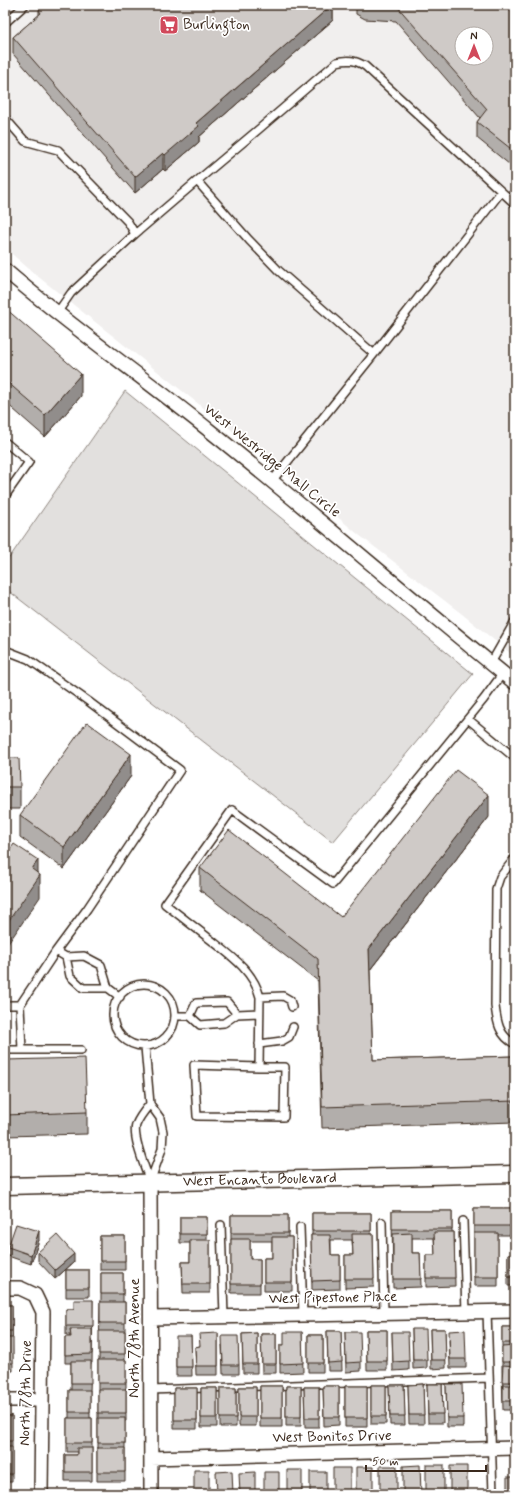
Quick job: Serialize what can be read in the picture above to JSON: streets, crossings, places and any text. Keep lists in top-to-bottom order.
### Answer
{
  "streets": {
    "street": [
      "West Westridge Mall Circle",
      "West Encanto Boulevard",
      "West Pipestone Place",
      "North 78th Avenue",
      "North 78th Drive",
      "West Bonitos Drive"
    ]
  },
  "crossings": [
    ["West Encanto Boulevard", "North 78th Avenue"],
    ["West Pipestone Place", "North 78th Avenue"],
    ["North 78th Avenue", "West Bonitos Drive"]
  ],
  "places": {
    "supermarket": ["Burlington"]
  },
  "scale_bar": "50 m",
  "north": "top"
}
